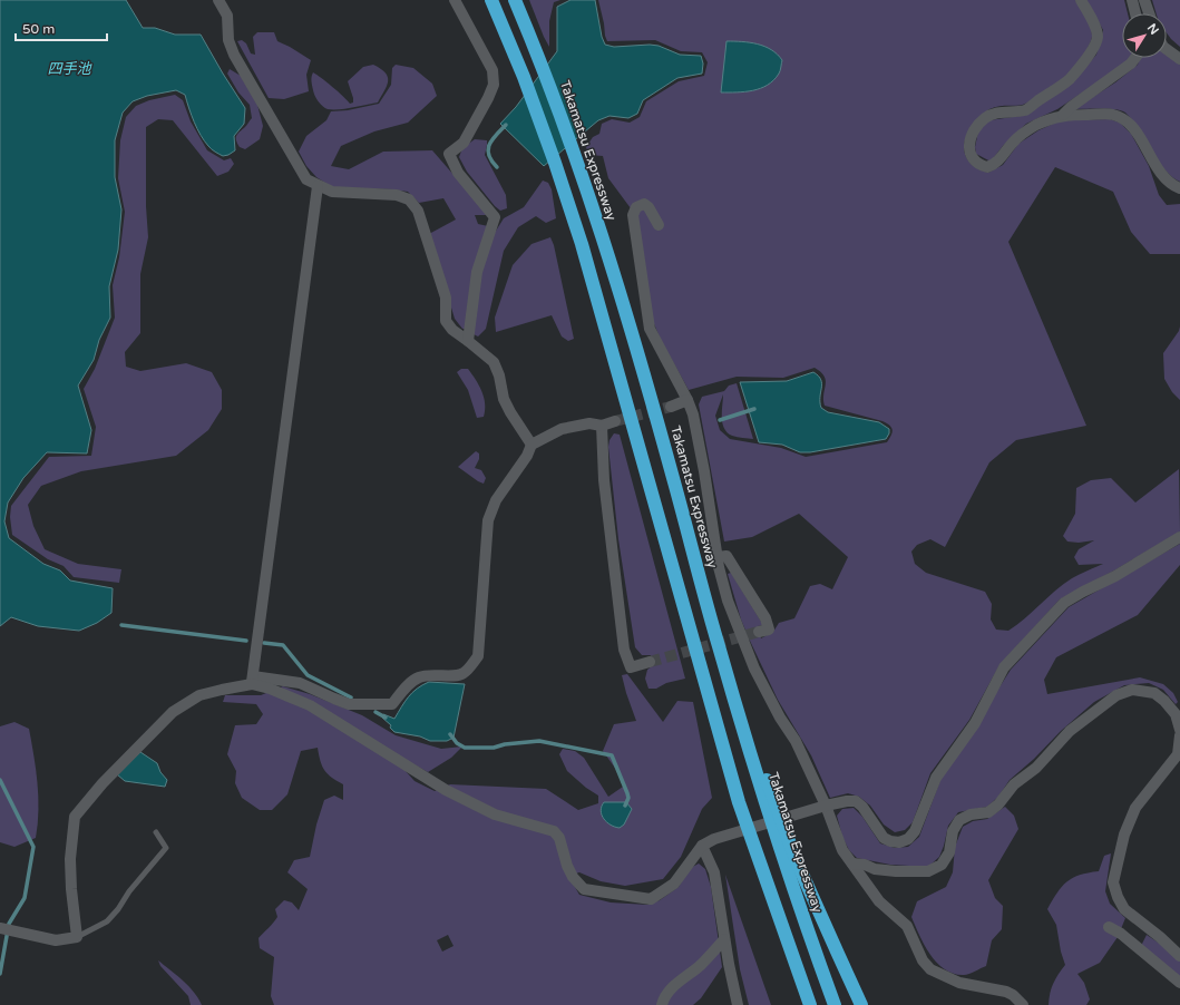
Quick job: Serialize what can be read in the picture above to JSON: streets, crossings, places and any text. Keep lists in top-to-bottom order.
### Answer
{
  "streets": {
    "highway": ["Takamatsu Expressway"]
  },
  "water": ["四手池"],
  "scale_bar": "50 m",
  "north": "top right"
}
